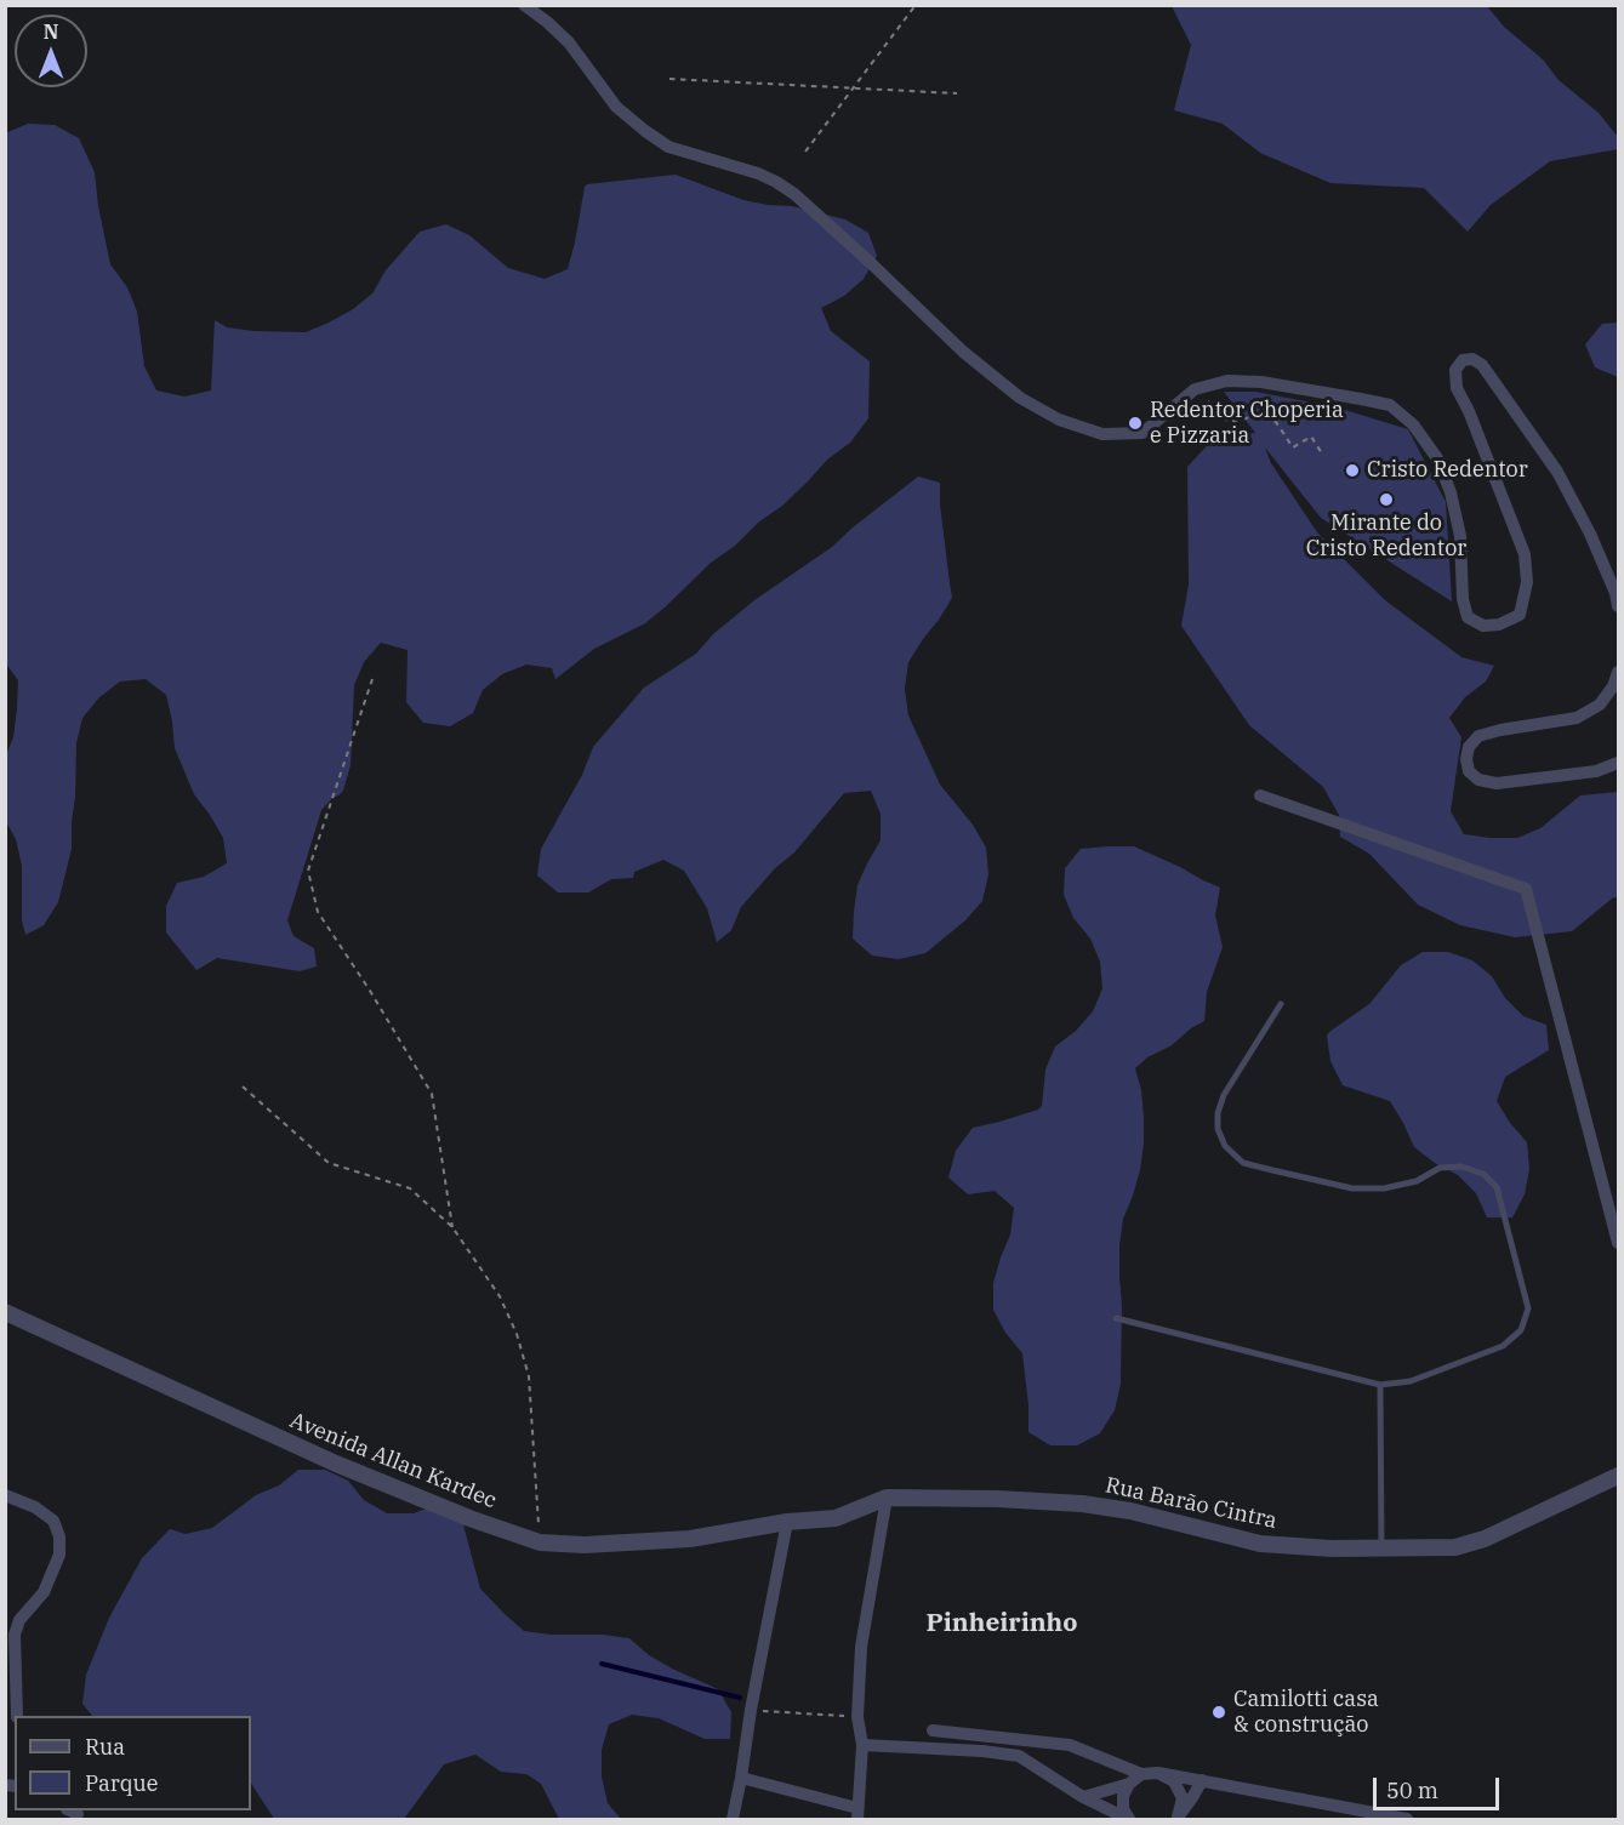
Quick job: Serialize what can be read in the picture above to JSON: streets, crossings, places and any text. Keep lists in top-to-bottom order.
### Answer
{
  "streets": {
    "street": ["Avenida Allan Kardec", "Rua Barão Cintra"]
  },
  "crossings": [
    ["Avenida Allan Kardec", "Rua Barão Cintra"]
  ],
  "districts": ["Pinheirinho"],
  "places": [
    "Redentor Choperia e Pizzaria",
    "Cristo Redentor",
    "Mirante do Cristo Redentor",
    "Camilotti casa & construção"
  ],
  "legend": ["Rua", "Parque"],
  "scale_bar": "50 m",
  "north": "top"
}
